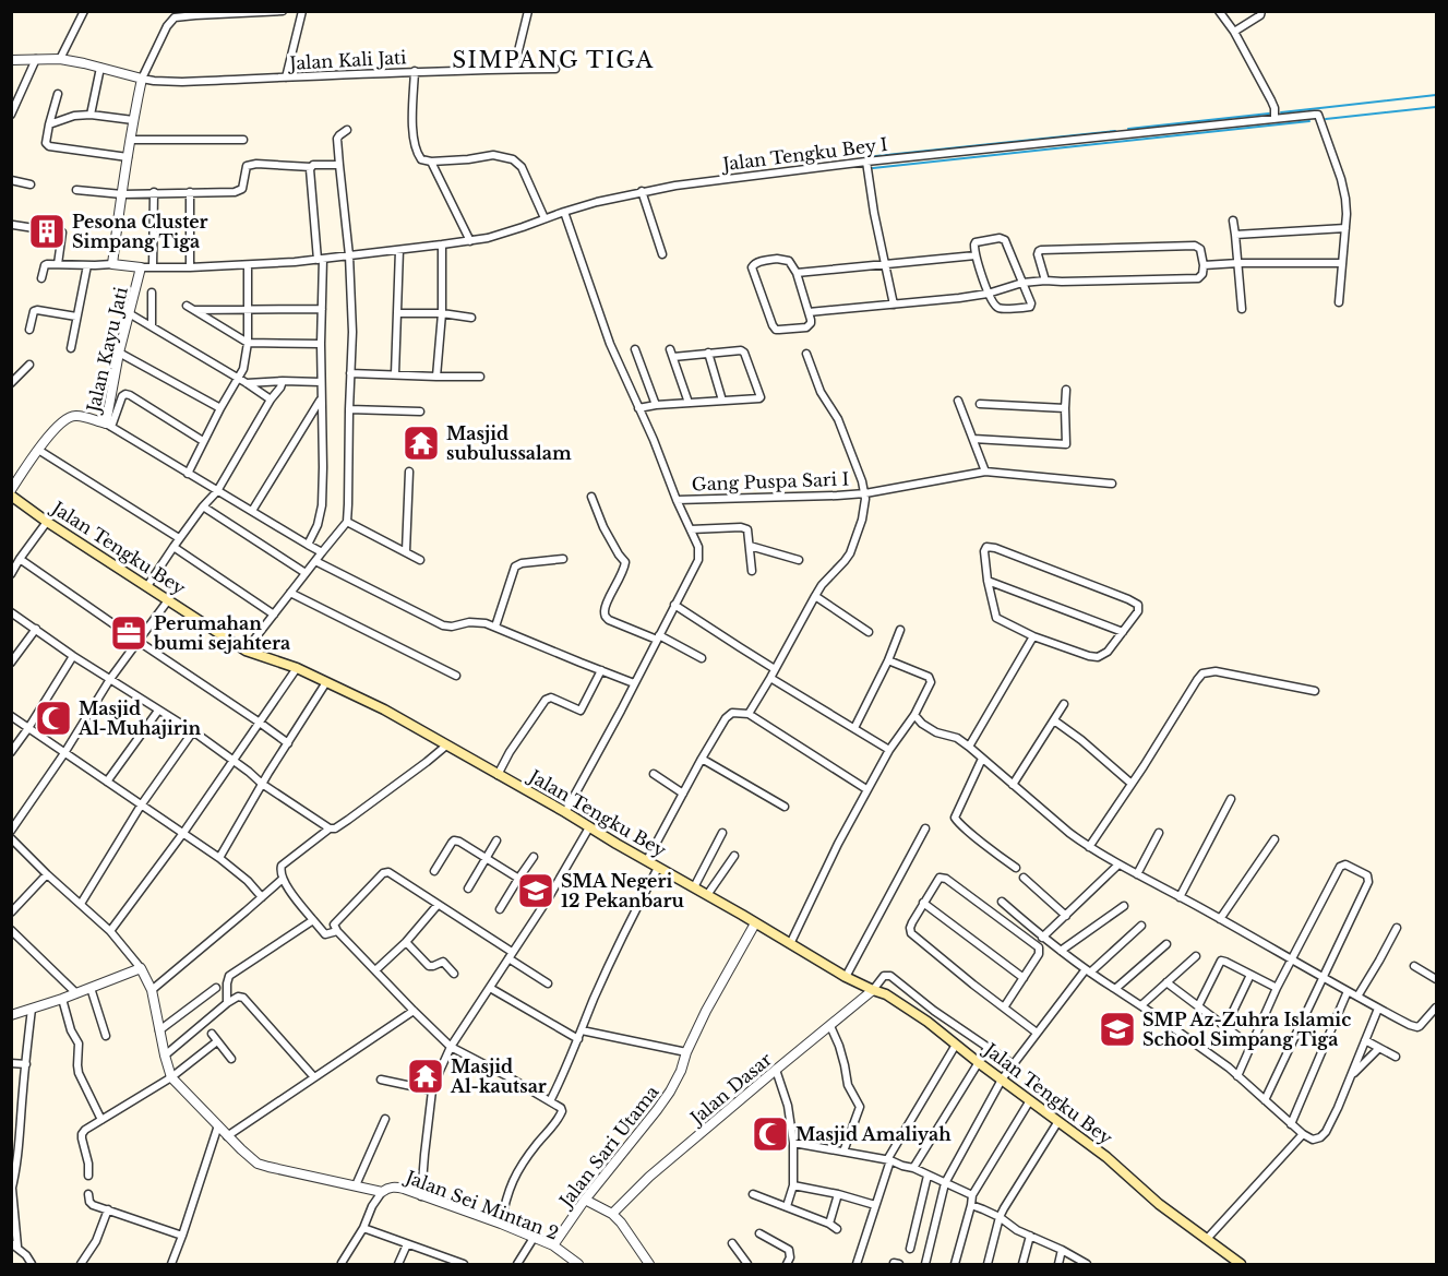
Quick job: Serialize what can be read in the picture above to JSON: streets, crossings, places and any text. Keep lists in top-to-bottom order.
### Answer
{
  "streets": {
    "main road": ["Jalan Tengku Bey"],
    "street": [
      "Jalan Kali Jati",
      "Jalan Tengku Bey I",
      "Jalan Kayu Jati",
      "Gang Puspa Sari I",
      "Jalan Dasar",
      "Jalan Sari Utama",
      "Jalan Sei Mintan 2"
    ]
  },
  "crossings": [
    ["Jalan Tengku Bey I", "Jalan Kayu Jati"],
    ["Jalan Kayu Jati", "Jalan Tengku Bey"],
    ["Jalan Tengku Bey", "Jalan Dasar"],
    ["Jalan Tengku Bey", "Jalan Sari Utama"],
    ["Jalan Sari Utama", "Jalan Sei Mintan 2"]
  ],
  "districts": ["SIMPANG TIGA"],
  "places": {
    "building": ["Pesona Cluster Simpang Tiga"],
    "temple": ["Masjid subulussalam", "Masjid Al-kautsar"],
    "office": ["Perumahan bumi sejahtera"],
    "mosque": ["Masjid Al-Muhajirin", "Masjid Amaliyah"],
    "school or university": ["SMA Negeri 12 Pekanbaru", "SMP Az-Zuhra Islamic School Simpang Tiga"]
  }
}
